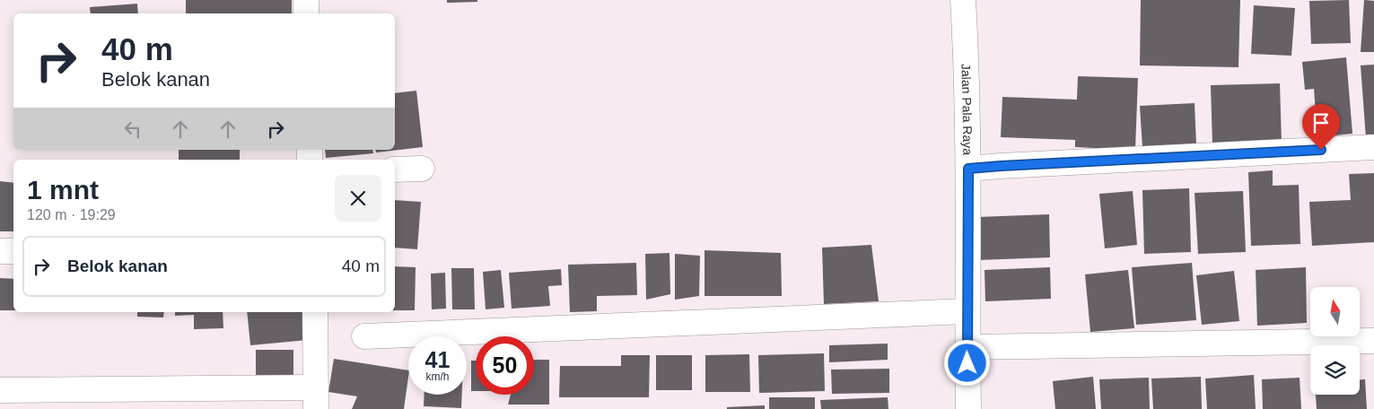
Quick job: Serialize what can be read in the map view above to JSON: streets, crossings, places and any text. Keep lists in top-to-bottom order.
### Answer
{
  "streets": {
    "street": ["Jalan Pala Raya"]
  },
  "north": "top",
  "page": {
    "turn": ["40 m", "Belok kanan"],
    "heading": ["1 mnt", "120 m · 19:29"],
    "list": [
      {
        "name": "Belok kanan",
        "value": "40 m"
      }
    ],
    "speed": "41 km/h",
    "limit": "50"
  }
}
